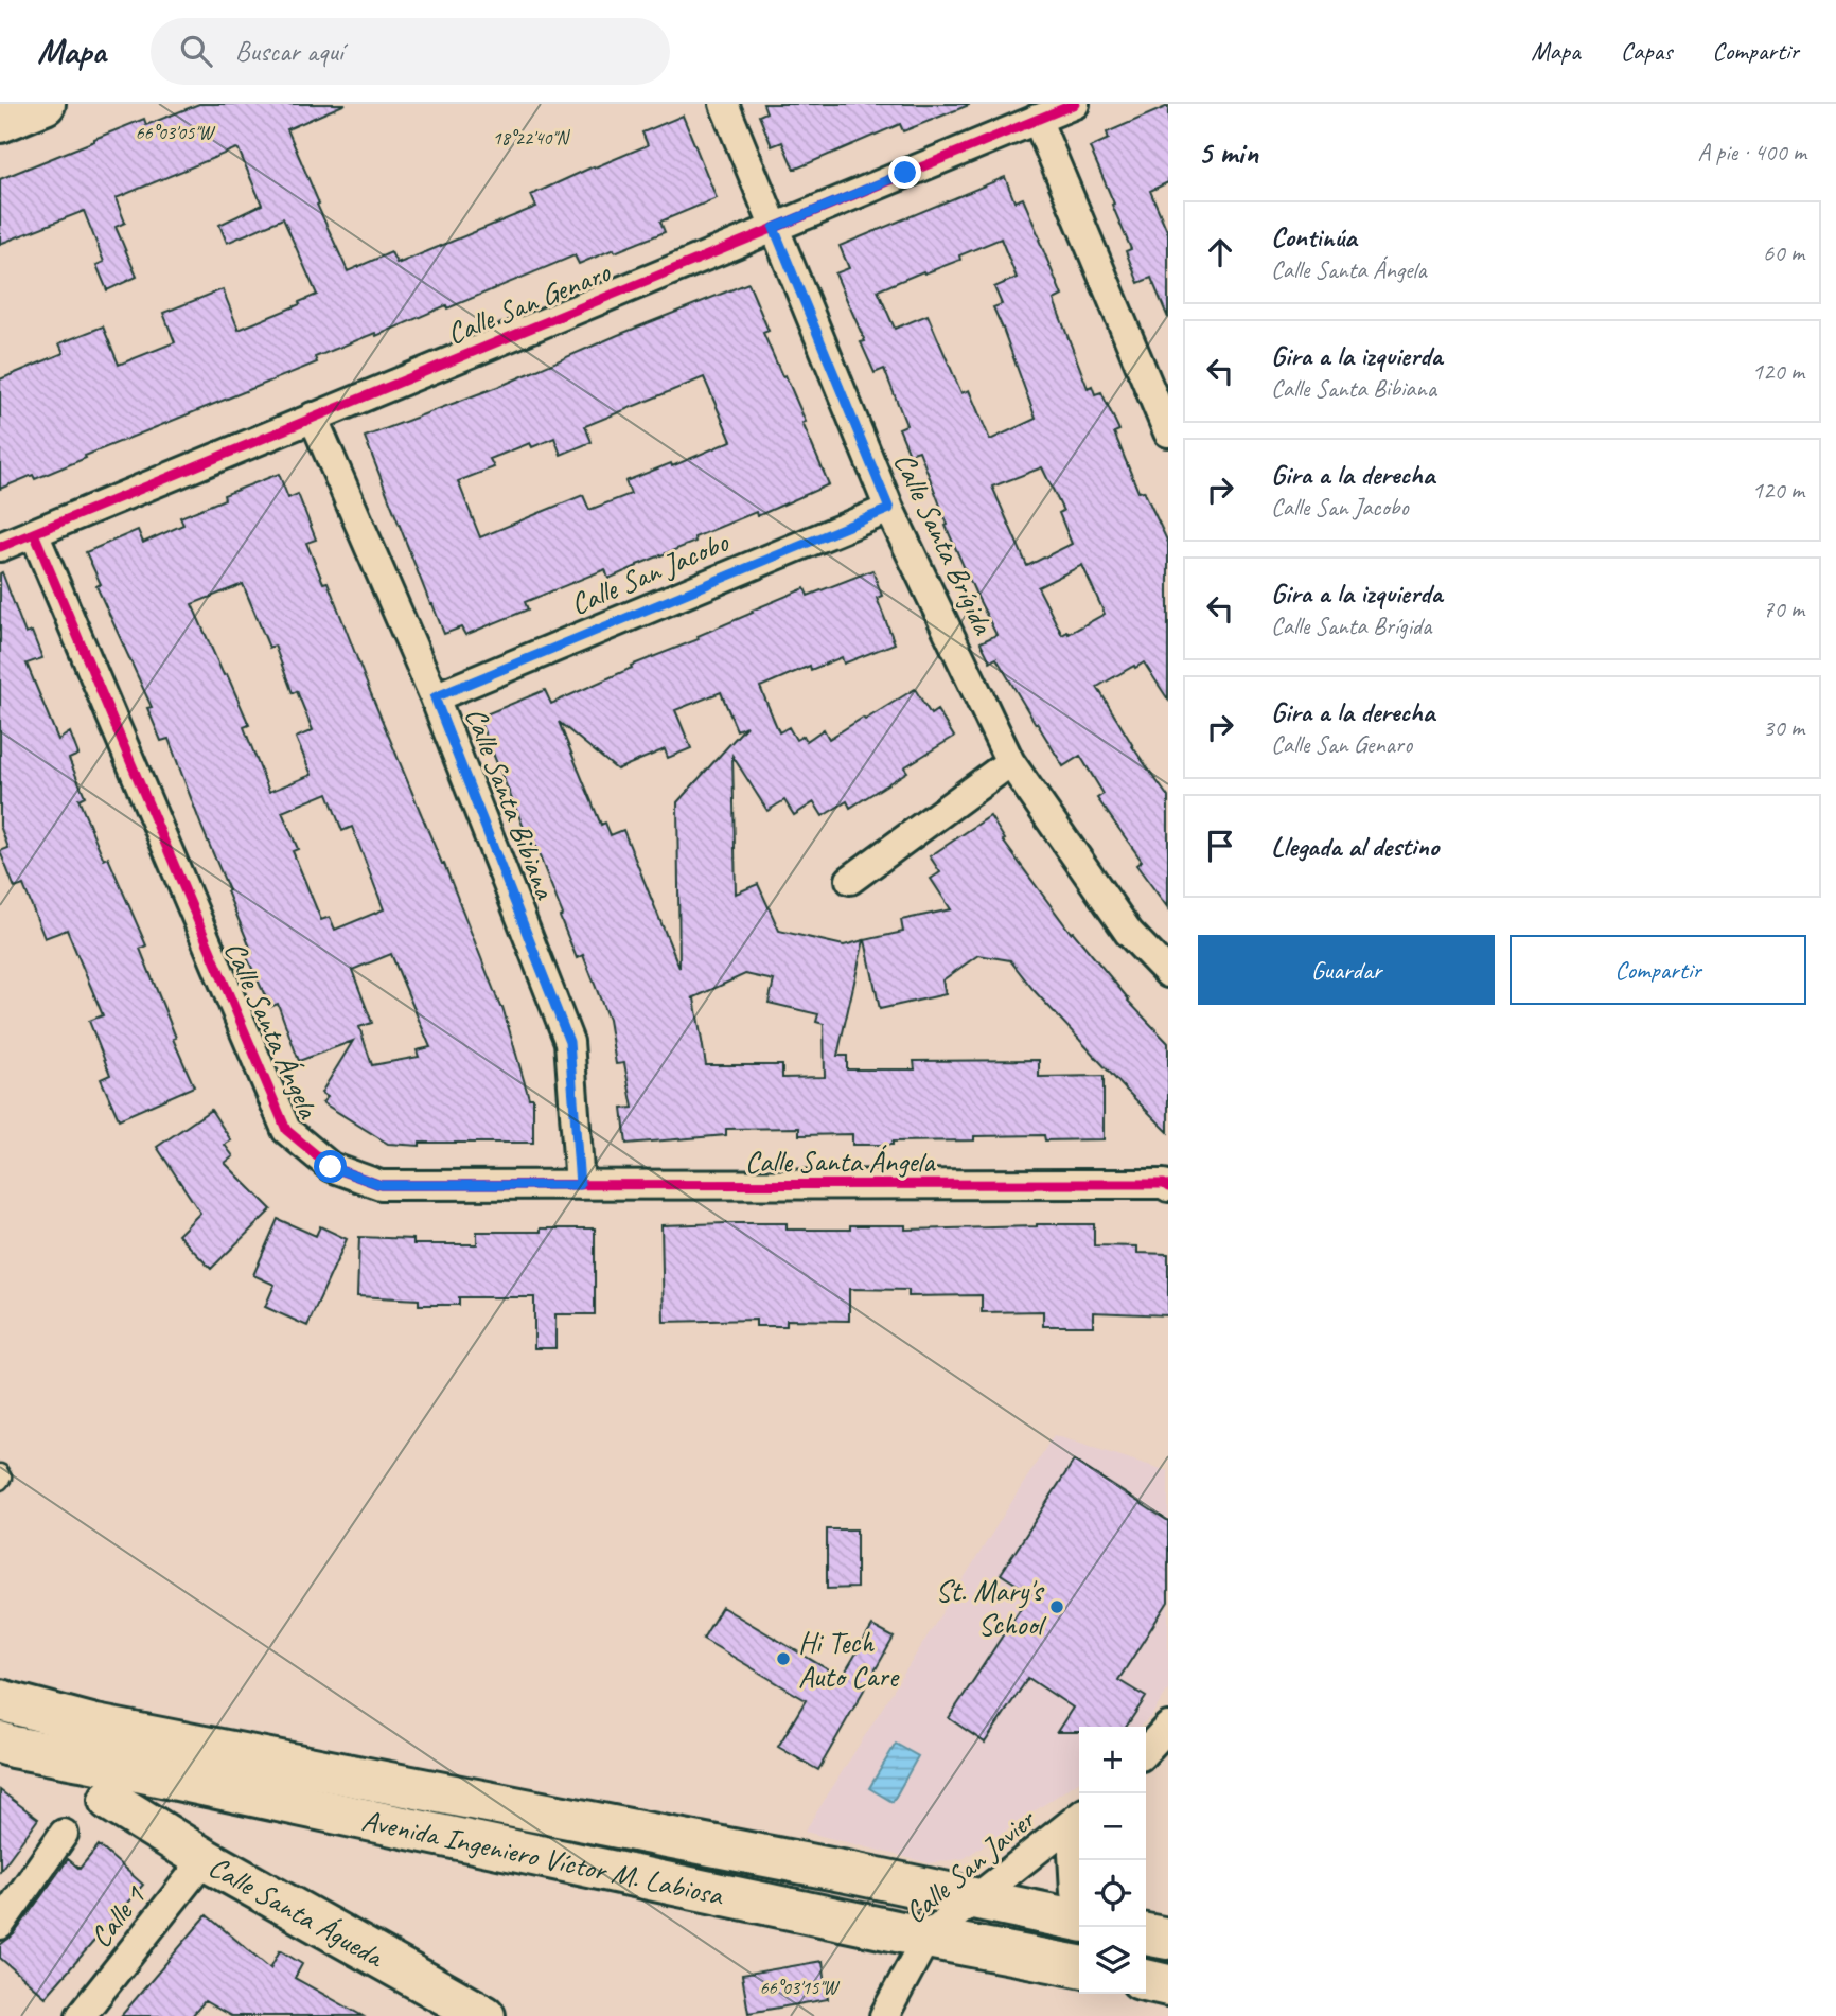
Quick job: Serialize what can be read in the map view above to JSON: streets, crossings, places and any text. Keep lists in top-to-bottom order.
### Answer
{
  "streets": {
    "main road": ["Avenida Ingeniero Víctor M. Labiosa", "Calle Santa Águeda"],
    "street": [
      "Calle San Genaro",
      "Calle Santa Brígida",
      "Calle San Jacobo",
      "Calle Santa Bibiana",
      "Calle Santa Ángela",
      "Calle San Javier",
      "Calle 1"
    ]
  },
  "crossings": [
    ["Calle San Genaro", "Calle Santa Brígida"],
    ["Calle San Genaro", "Calle Santa Bibiana"],
    ["Calle San Genaro", "Calle Santa Ángela"],
    ["Calle Santa Brígida", "Calle San Jacobo"],
    ["Calle San Jacobo", "Calle Santa Bibiana"],
    ["Calle Santa Bibiana", "Calle Santa Ángela"],
    ["Avenida Ingeniero Víctor M. Labiosa", "Calle San Javier"],
    ["Calle Santa Águeda", "Calle 1"]
  ],
  "places": ["St. Mary's School", "Hi Tech Auto Care"],
  "page": {
    "header": "Mapa",
    "search": "Buscar aquí",
    "nav": ["Mapa", "Capas", "Compartir"],
    "heading": ["5 min", "A pie · 400 m"],
    "list": [
      ["Continúa", "Calle Santa Ángela", "60 m"],
      ["Gira a la izquierda", "Calle Santa Bibiana", "120 m"],
      ["Gira a la derecha", "Calle San Jacobo", "120 m"],
      ["Gira a la izquierda", "Calle Santa Brígida", "70 m"],
      ["Gira a la derecha", "Calle San Genaro", "30 m"],
      "Llegada al destino"
    ],
    "buttons": ["Guardar", "Compartir"],
    "map_buttons": ["+", "−"]
  },
  "coordinates": ["66°03'05\"W", "18°22'40\"N", "66°03'15\"W"]
}
